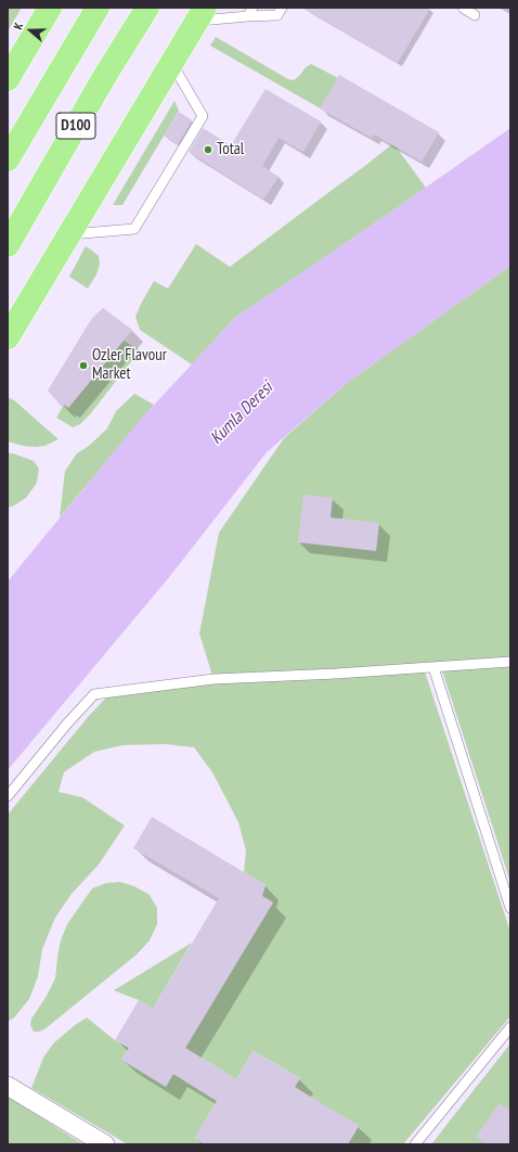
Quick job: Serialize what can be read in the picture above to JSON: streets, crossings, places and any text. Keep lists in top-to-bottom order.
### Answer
{
  "streets": {
    "highway": ["D100"]
  },
  "water": ["Kumla Deresi"],
  "places": ["Total", "Ozler Flavour Market"],
  "north": "left"
}
